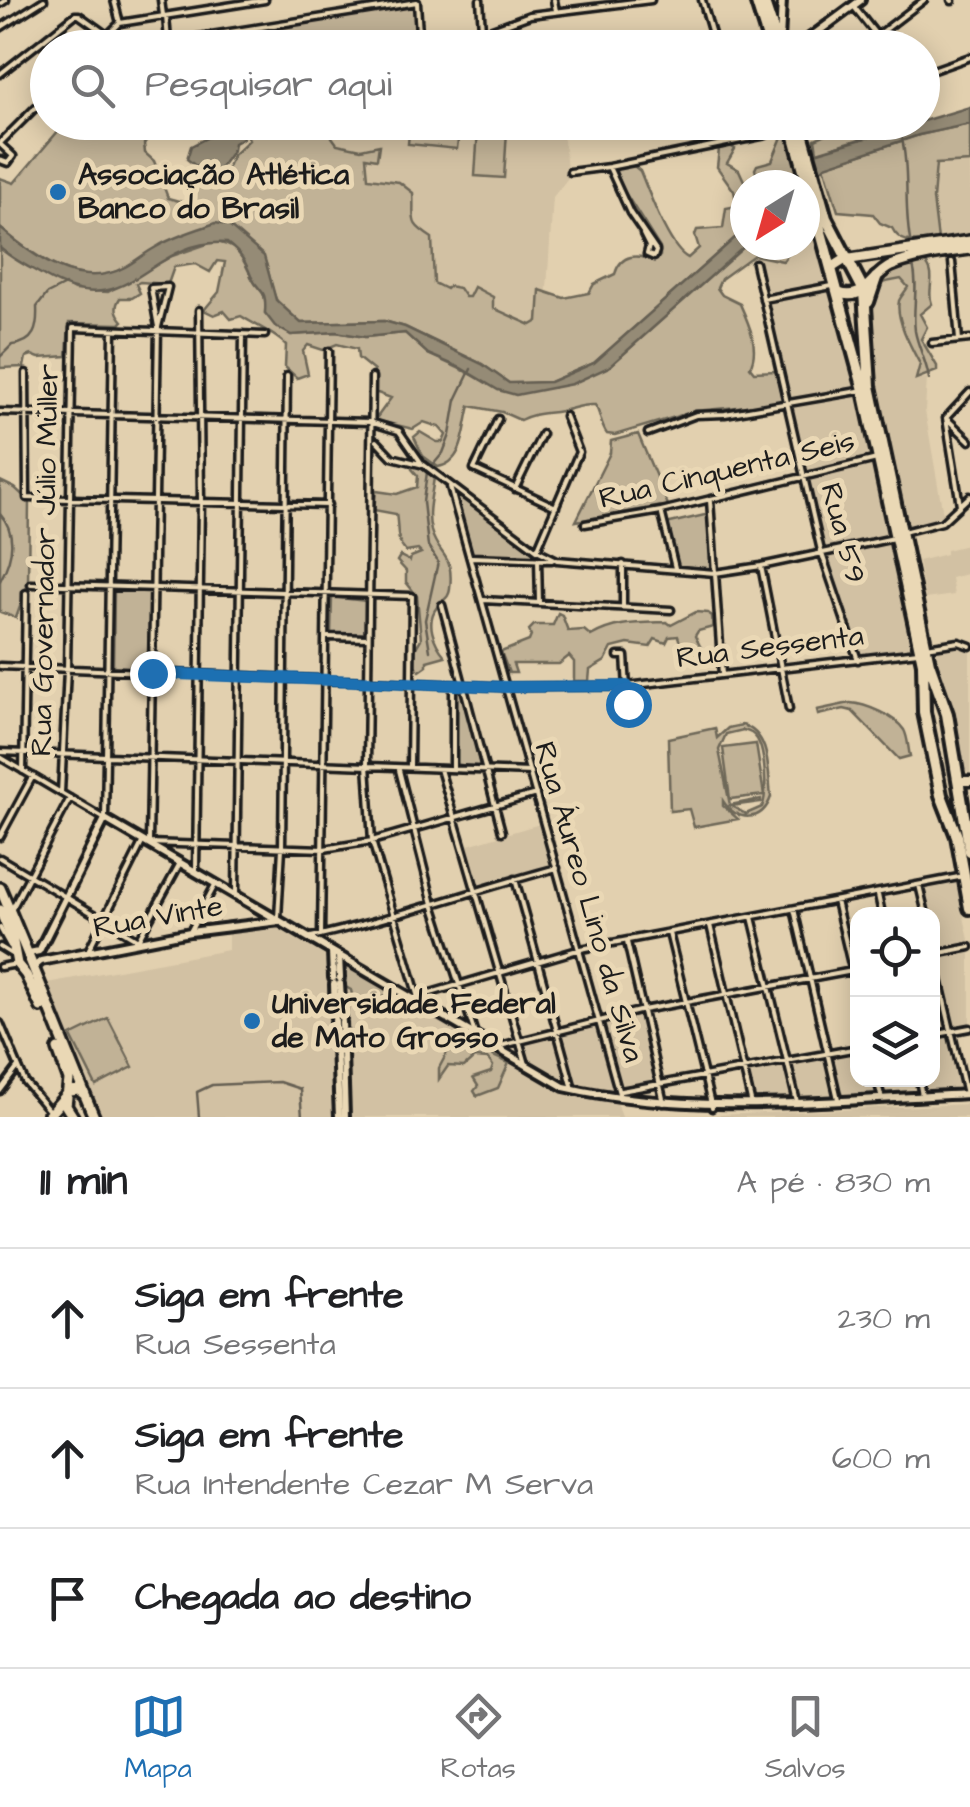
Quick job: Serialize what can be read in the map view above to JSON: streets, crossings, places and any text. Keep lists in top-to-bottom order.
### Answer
{
  "streets": {
    "street": [
      "Rua Cinquenta Seis",
      "Rua 59",
      "Rua Governador Júlio Müller",
      "Rua Sessenta",
      "Rua Áureo Lino da Silva",
      "Rua Vinte"
    ]
  },
  "crossings": [
    ["Rua Cinquenta Seis", "Rua 59"],
    ["Rua 59", "Rua Sessenta"],
    ["Rua Governador Júlio Müller", "Rua Sessenta"],
    ["Rua Sessenta", "Rua Áureo Lino da Silva"]
  ],
  "places": ["Associação Atlética Banco do Brasil", "Universidade Federal de Mato Grosso"],
  "north": "bottom left",
  "page": {
    "search": "Pesquisar aqui",
    "heading": ["11 min", "A pé · 830 m"],
    "list": [
      ["Siga em frente", "Rua Sessenta", "230 m"],
      ["Siga em frente", "Rua Intendente Cezar M Serva", "600 m"],
      "Chegada ao destino"
    ],
    "nav": ["Mapa", "Rotas", "Salvos"]
  }
}
